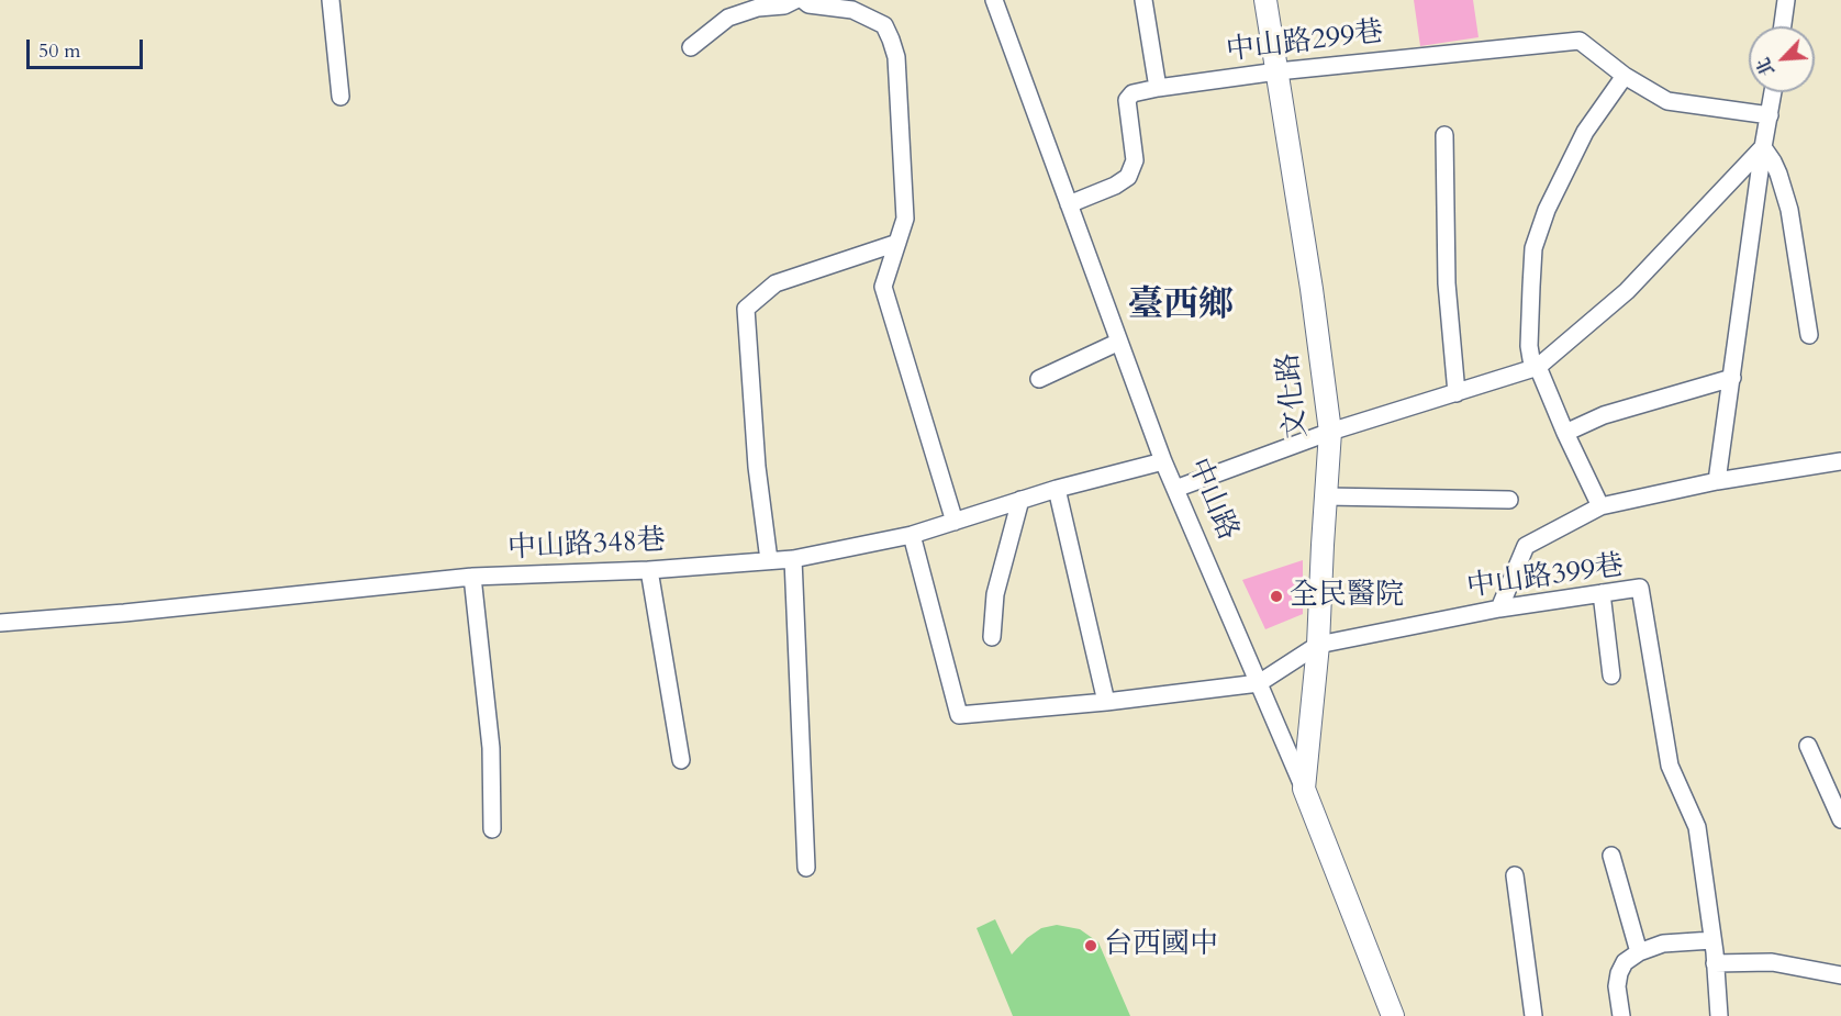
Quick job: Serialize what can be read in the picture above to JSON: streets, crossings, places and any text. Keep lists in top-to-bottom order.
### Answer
{
  "streets": {
    "main road": ["文化路", "中山路"],
    "street": ["中山路299巷", "中山路348巷", "中山路399巷"]
  },
  "crossings": [
    ["中山路299巷", "文化路"],
    ["中山路299巷", "中山路"],
    ["文化路", "中山路"],
    ["文化路", "中山路399巷"],
    ["中山路", "中山路348巷"],
    ["中山路", "中山路399巷"]
  ],
  "districts": ["臺西鄉"],
  "places": ["全民醫院", "台西國中"],
  "scale_bar": "50 m",
  "north": "bottom left"
}
